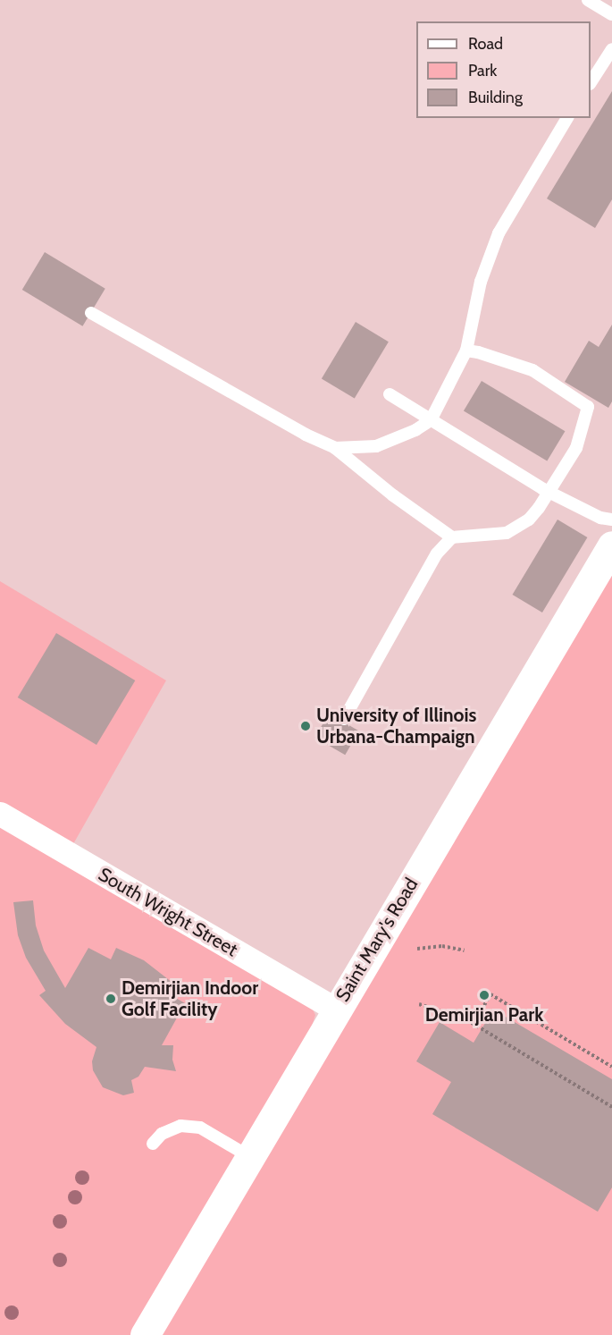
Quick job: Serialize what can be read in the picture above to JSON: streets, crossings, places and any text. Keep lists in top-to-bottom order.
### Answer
{
  "streets": {
    "street": ["South Wright Street", "Saint Mary's Road"]
  },
  "crossings": [
    ["South Wright Street", "Saint Mary's Road"]
  ],
  "places": ["University of Illinois Urbana-Champaign", "Demirjian Park", "Demirjian Indoor Golf Facility"],
  "legend": ["Road", "Park", "Building"]
}
